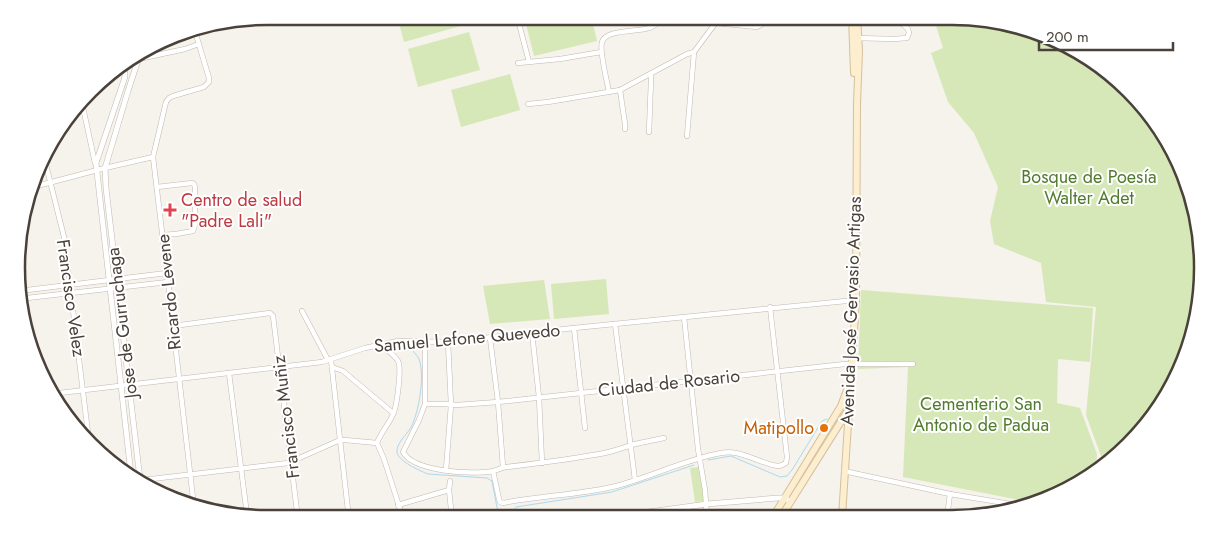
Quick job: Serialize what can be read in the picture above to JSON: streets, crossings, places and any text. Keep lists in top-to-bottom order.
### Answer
{
  "streets": {
    "main road": ["Avenida José Gervasio Artigas"],
    "street": [
      "Ricardo Levene",
      "Francisco Velez",
      "Jose de Gurruchaga",
      "Samuel Lefone Quevedo",
      "Ciudad de Rosario",
      "Francisco Muñiz"
    ]
  },
  "crossings": [
    ["Ricardo Levene", "Samuel Lefone Quevedo"],
    ["Ricardo Levene", "Francisco Muñiz"],
    ["Francisco Velez", "Samuel Lefone Quevedo"],
    ["Avenida José Gervasio Artigas", "Samuel Lefone Quevedo"],
    ["Avenida José Gervasio Artigas", "Ciudad de Rosario"],
    ["Jose de Gurruchaga", "Samuel Lefone Quevedo"],
    ["Samuel Lefone Quevedo", "Francisco Muñiz"]
  ],
  "parks": ["Bosque de Poesía Walter Adet", "Cementerio San Antonio de Padua"],
  "places": {
    "health": ["Centro de salud \"Padre Lali\""],
    "other": ["Matipollo"]
  },
  "scale_bar": "200 m"
}
